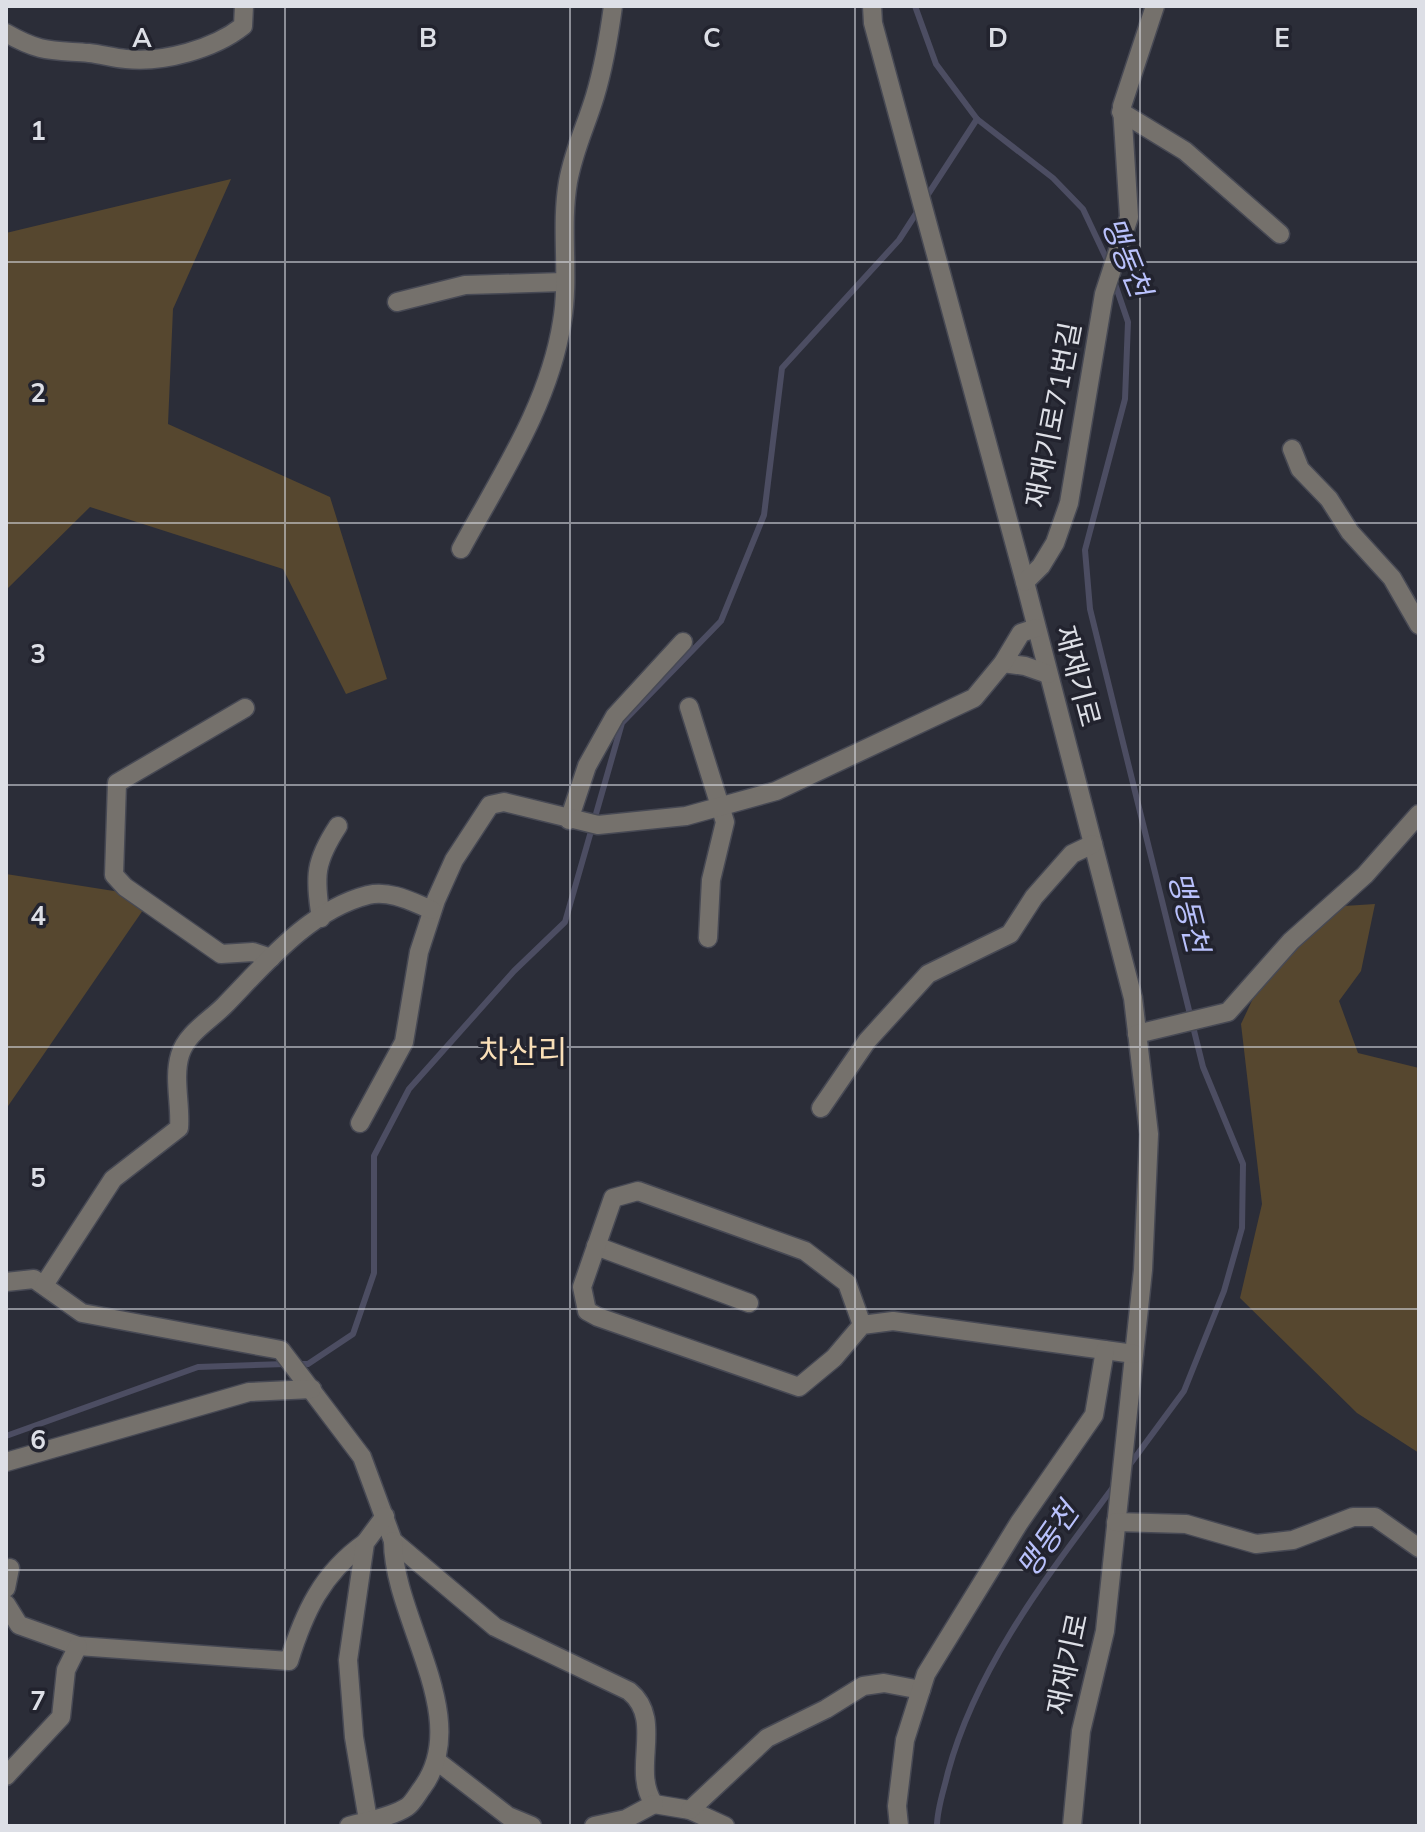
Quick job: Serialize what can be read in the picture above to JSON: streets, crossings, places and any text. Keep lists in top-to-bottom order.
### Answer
{
  "streets": {
    "street": ["재재기로71번길", "재재기로"]
  },
  "crossings": [
    ["재재기로71번길", "재재기로"]
  ],
  "districts": ["차산리"],
  "water": ["맹동천"],
  "grid": {
    "columns": [
      "A",
      "B",
      "C",
      "D",
      "E"
    ],
    "rows": [
      "1",
      "2",
      "3",
      "4",
      "5",
      "6",
      "7"
    ]
  }
}
